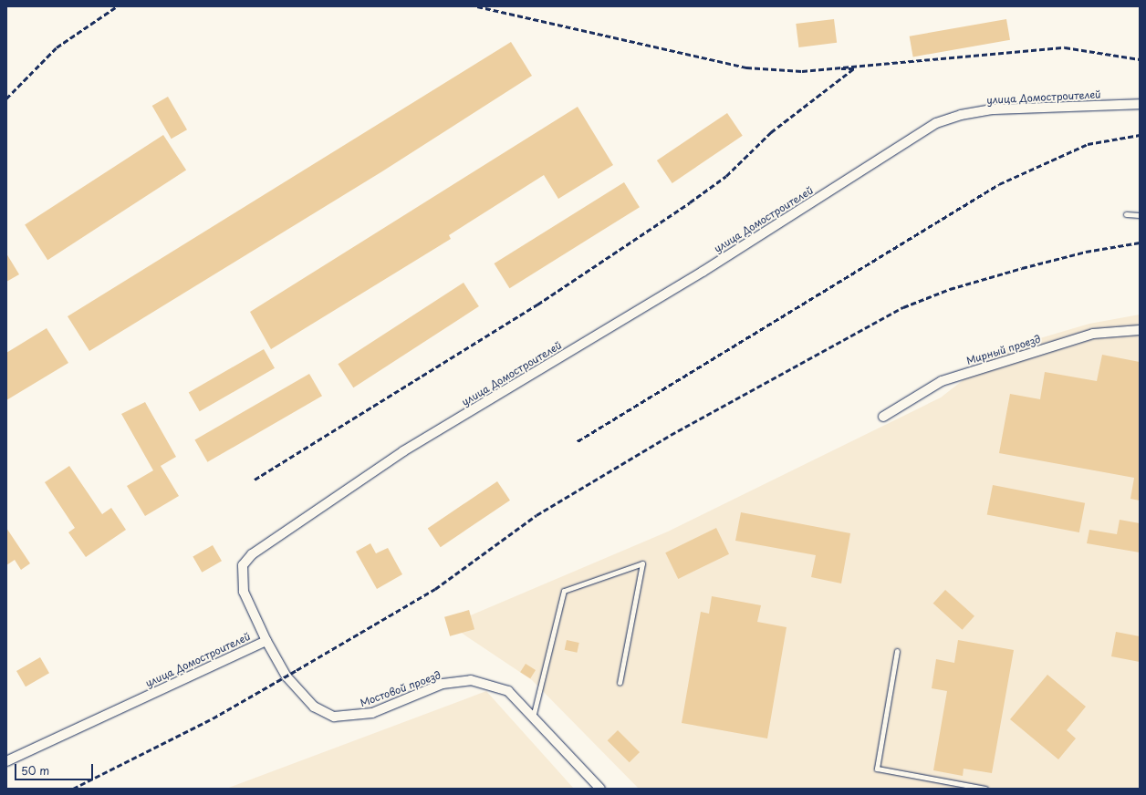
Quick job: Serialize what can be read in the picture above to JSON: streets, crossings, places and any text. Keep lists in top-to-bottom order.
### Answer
{
  "streets": {
    "street": ["улица Домостроителей", "Мирный проезд", "Мостовой проезд"]
  },
  "crossings": [
    ["улица Домостроителей", "Мостовой проезд"]
  ],
  "scale_bar": "50 m"
}
